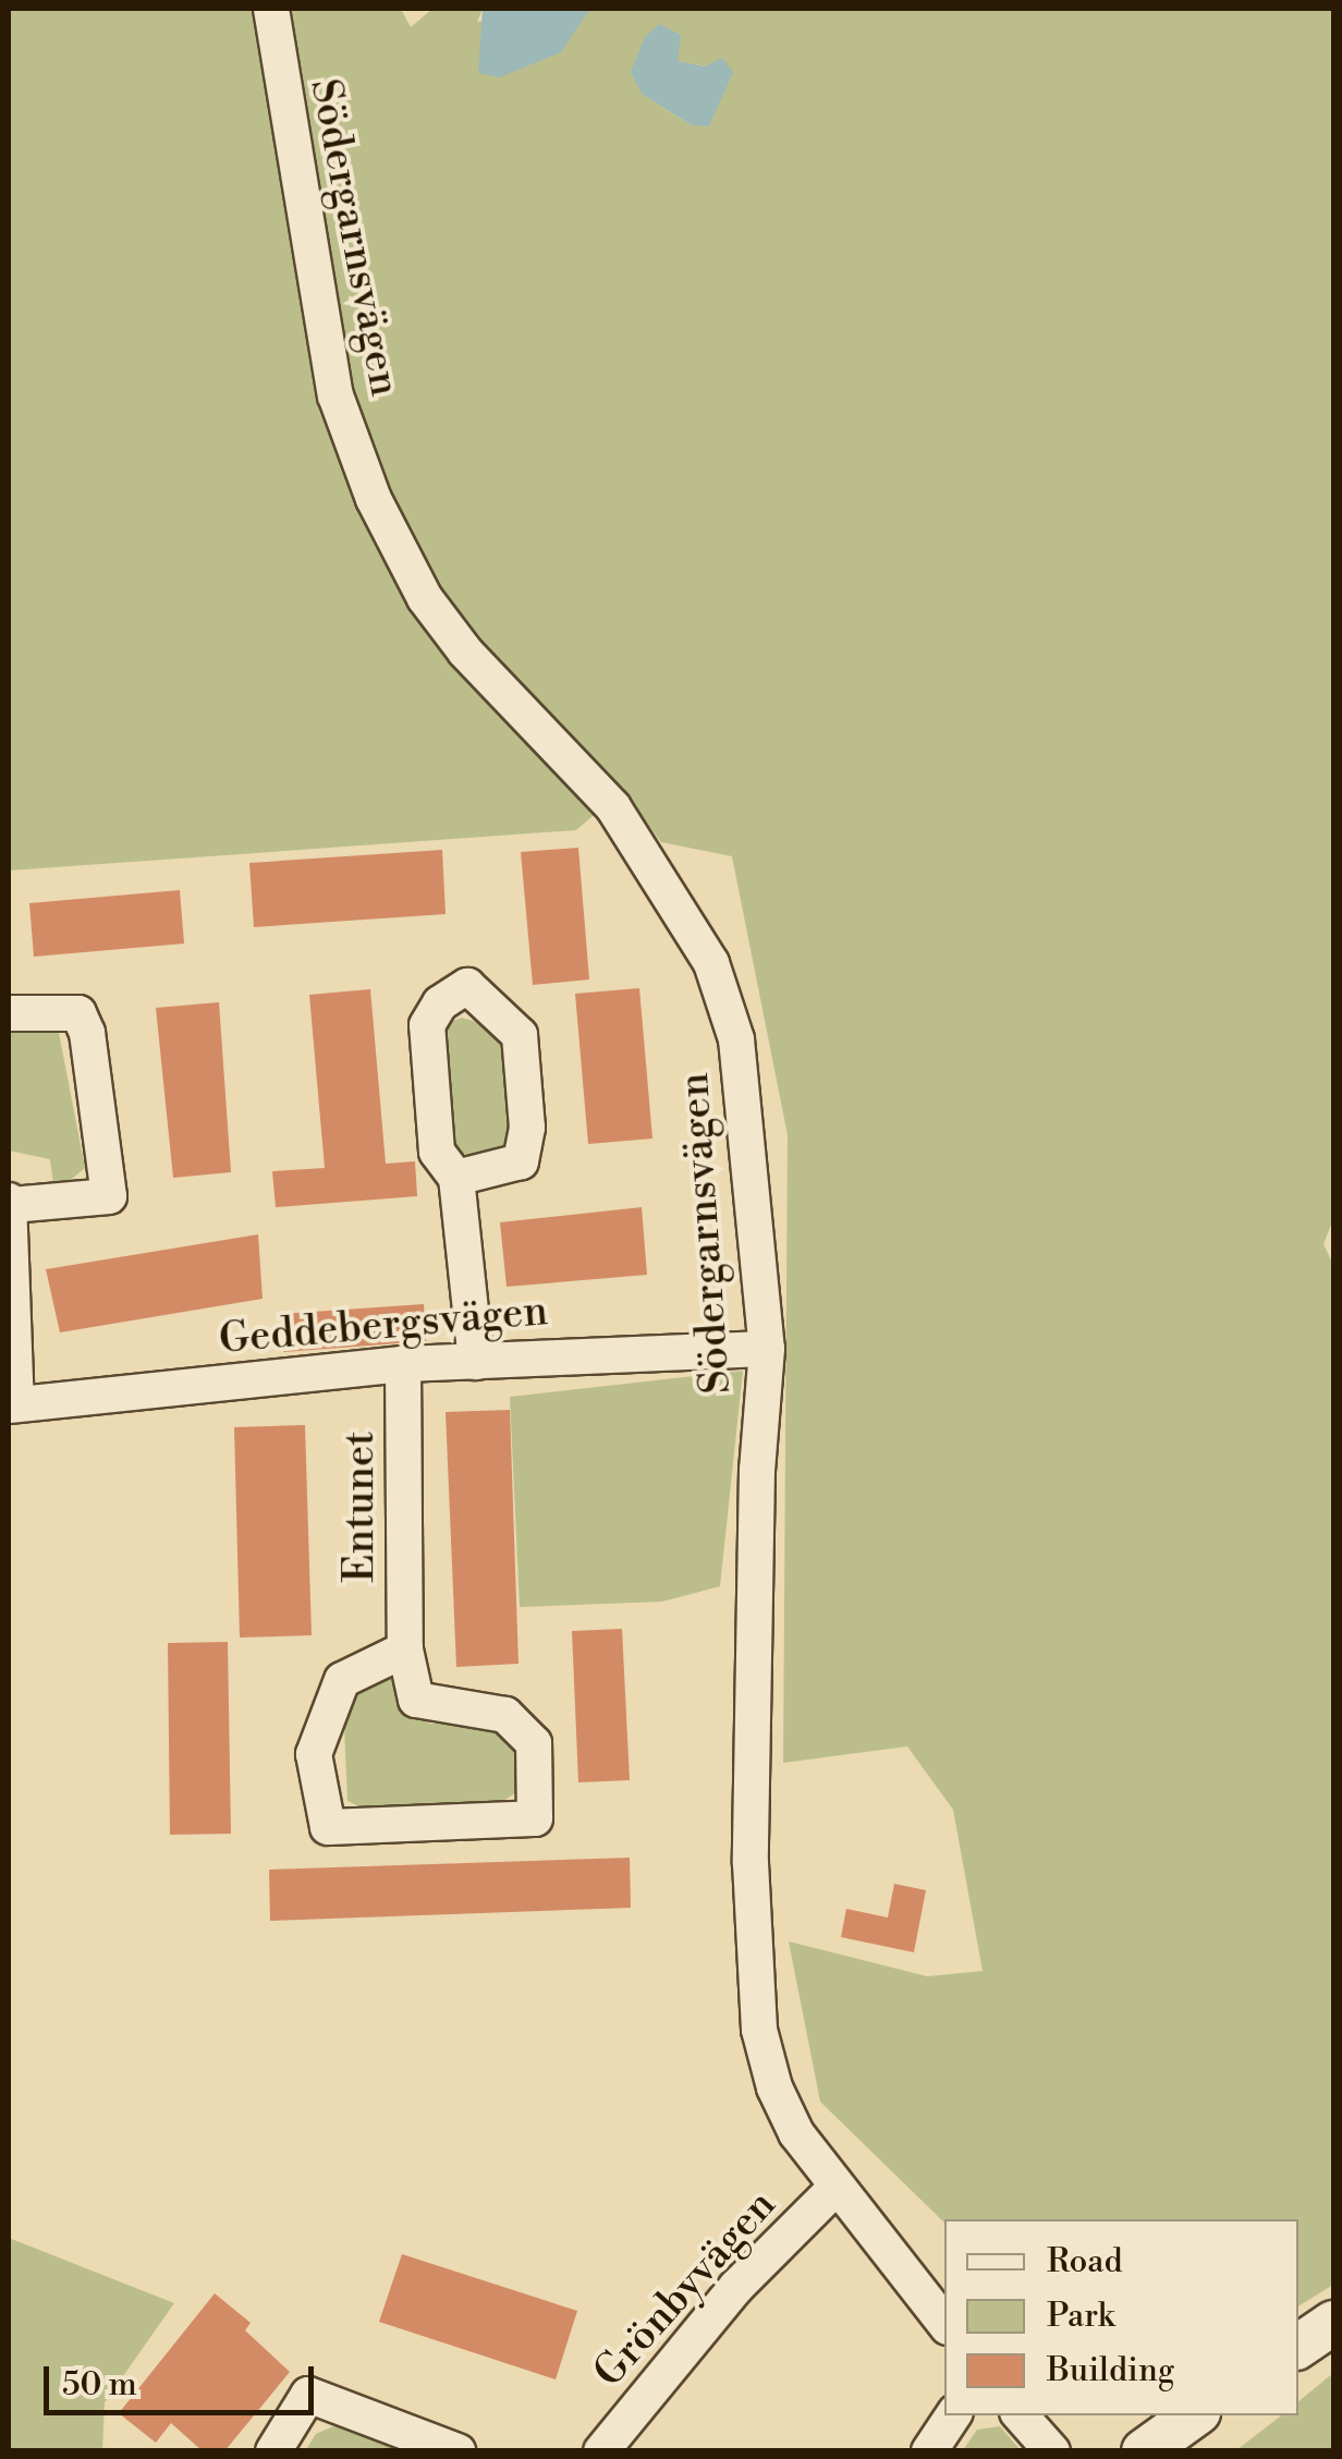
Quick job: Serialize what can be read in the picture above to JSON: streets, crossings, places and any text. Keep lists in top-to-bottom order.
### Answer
{
  "streets": {
    "street": [
      "Södergarnsvägen",
      "Geddebergsvägen",
      "Entunet",
      "Grönbyvägen"
    ]
  },
  "crossings": [
    ["Södergarnsvägen", "Geddebergsvägen"],
    ["Södergarnsvägen", "Grönbyvägen"],
    ["Geddebergsvägen", "Entunet"]
  ],
  "legend": ["Road", "Park", "Building"],
  "scale_bar": "50 m"
}
